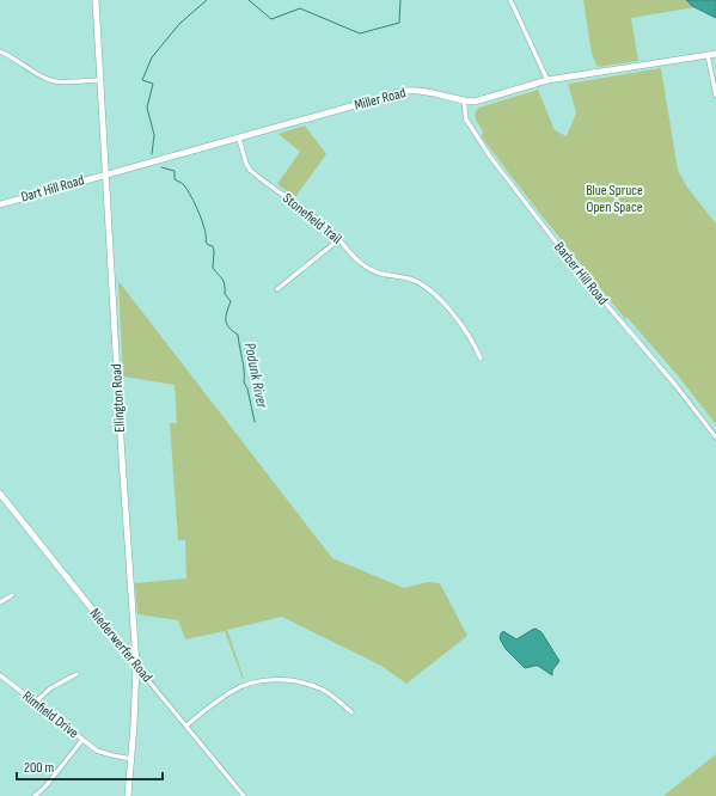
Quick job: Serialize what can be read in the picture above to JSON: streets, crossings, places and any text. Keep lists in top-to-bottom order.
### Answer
{
  "streets": {
    "street": [
      "Miller Road",
      "Dart Hill Road",
      "Stonefield Trail",
      "Barber Hill Road",
      "Ellington Road",
      "Niederwerfer Road",
      "Rimfield Drive"
    ]
  },
  "crossings": [
    ["Miller Road", "Dart Hill Road"],
    ["Miller Road", "Stonefield Trail"],
    ["Miller Road", "Barber Hill Road"],
    ["Miller Road", "Ellington Road"],
    ["Dart Hill Road", "Ellington Road"],
    ["Ellington Road", "Niederwerfer Road"],
    ["Ellington Road", "Rimfield Drive"]
  ],
  "water": ["Podunk River"],
  "parks": ["Blue Spruce Open Space"],
  "scale_bar": "200 m"
}
